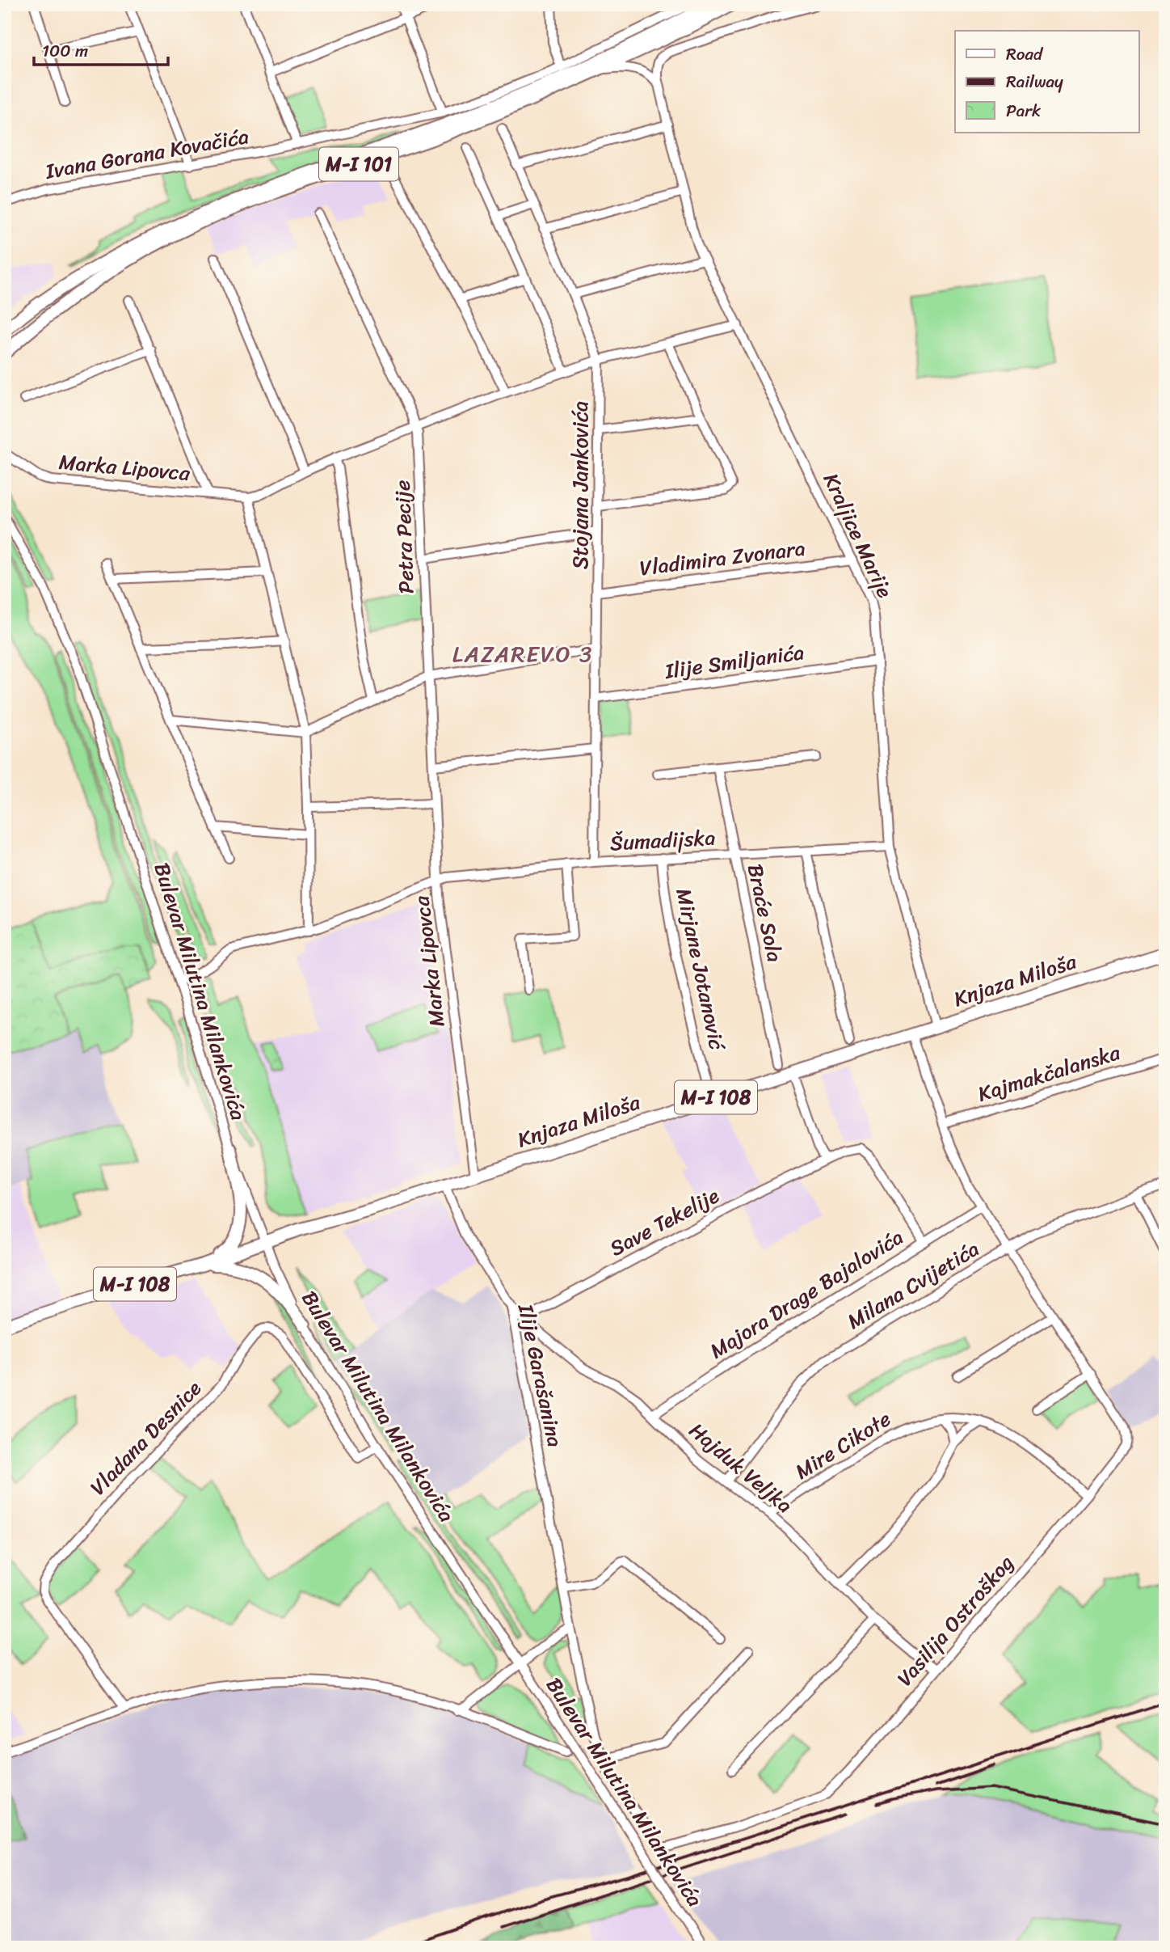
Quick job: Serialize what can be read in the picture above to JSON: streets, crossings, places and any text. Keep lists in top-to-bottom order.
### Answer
{
  "streets": {
    "main road": ["M-I 101", "Knjaza Miloša", "M-I 108"],
    "street": [
      "Ivana Gorana Kovačića",
      "Marka Lipovca",
      "Stojana Jankovića",
      "Kraljice Marije",
      "Petra Pecije",
      "Vladimira Zvonara",
      "Ilije Smiljanića",
      "Šumadijska",
      "Braće Sola",
      "Mirjane Jotanović",
      "Bulevar Milutina Milankovića",
      "Kajmakčalanska",
      "Save Tekelije",
      "Milana Cvijetića",
      "Majora Drage Bajalovića",
      "Ilije Garašanina",
      "Vladana Desnice",
      "Mire Cikote",
      "Hajduk Veljka",
      "Vasilija Ostroškog"
    ]
  },
  "crossings": [
    ["Marka Lipovca", "Stojana Jankovića"],
    ["Marka Lipovca", "Kraljice Marije"],
    ["Marka Lipovca", "Petra Pecije"],
    ["Marka Lipovca", "Šumadijska"],
    ["Marka Lipovca", "Knjaza Miloša"],
    ["Marka Lipovca", "Bulevar Milutina Milankovića"],
    ["Stojana Jankovića", "Vladimira Zvonara"],
    ["Stojana Jankovića", "Ilije Smiljanića"],
    ["Stojana Jankovića", "Šumadijska"],
    ["Kraljice Marije", "Vladimira Zvonara"],
    ["Kraljice Marije", "Ilije Smiljanića"],
    ["Kraljice Marije", "Šumadijska"],
    ["Kraljice Marije", "Knjaza Miloša"],
    ["Petra Pecije", "Šumadijska"],
    ["Šumadijska", "Braće Sola"],
    ["Šumadijska", "Mirjane Jotanović"],
    ["Knjaza Miloša", "Bulevar Milutina Milankovića"],
    ["Knjaza Miloša", "Ilije Garašanina"],
    ["Knjaza Miloša", "Vasilija Ostroškog"],
    ["Bulevar Milutina Milankovića", "Vladana Desnice"],
    ["Kajmakčalanska", "Vasilija Ostroškog"],
    ["Save Tekelije", "Majora Drage Bajalovića"],
    ["Save Tekelije", "Hajduk Veljka"],
    ["Milana Cvijetića", "Hajduk Veljka"],
    ["Milana Cvijetića", "Vasilija Ostroškog"],
    ["Majora Drage Bajalovića", "Hajduk Veljka"],
    ["Majora Drage Bajalovića", "Vasilija Ostroškog"],
    ["Ilije Garašanina", "Hajduk Veljka"],
    ["Ilije Garašanina", "Vasilija Ostroškog"],
    ["Mire Cikote", "Hajduk Veljka"],
    ["Mire Cikote", "Vasilija Ostroškog"],
    ["Hajduk Veljka", "Vasilija Ostroškog"]
  ],
  "districts": ["LAZAREVO 3"],
  "legend": ["Road", "Railway", "Park"],
  "scale_bar": "100 m"
}
